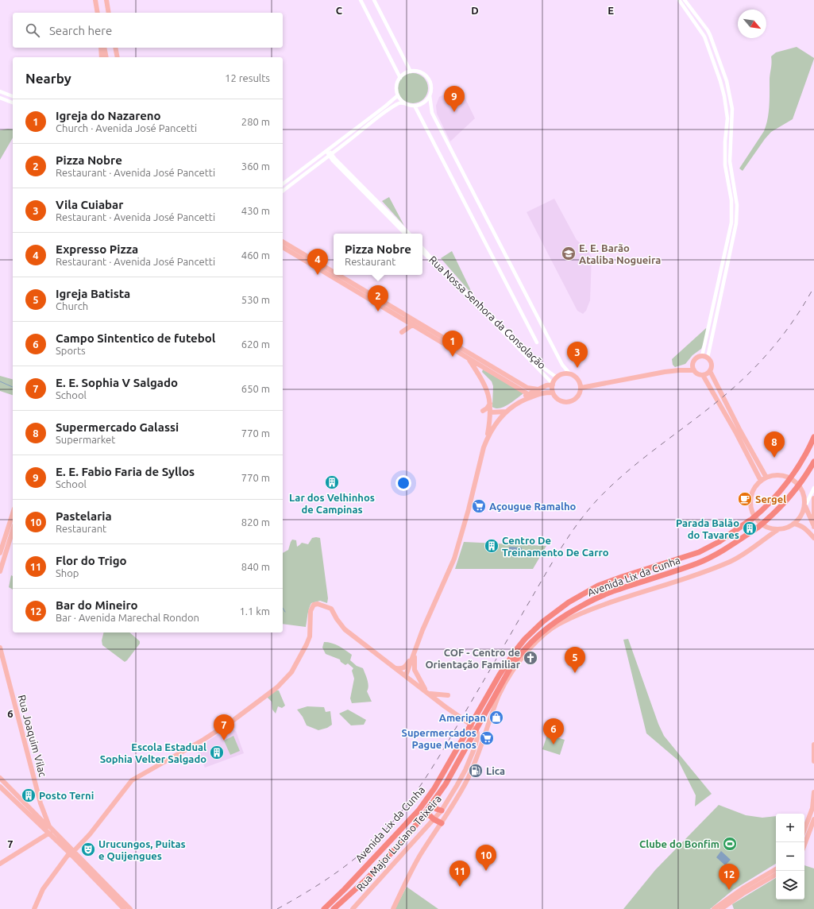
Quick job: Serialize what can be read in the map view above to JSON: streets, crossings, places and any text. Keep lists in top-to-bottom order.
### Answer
{
  "streets": {
    "highway": ["Avenida Lix da Cunha"],
    "main road": ["Rua Joaquim Vilac", "Rua Major Luciano Teixeira"],
    "street": ["Rua Nossa Senhora da Consolação"]
  },
  "places": {
    "school or university": ["E. E. Barão Ataliba Nogueira"],
    "building": [
      "Lar dos Velhinhos de Campinas",
      "Parada Balão do Tavares",
      "Centro De Treinamento De Carro",
      "Escola Estadual Sophia Velter Salgado",
      "Posto Terni"
    ],
    "cafe": ["Sergel"],
    "supermarket": ["Açougue Ramalho", "Supermercados Pague Menos"],
    "church": ["COF - Centro de Orientação Familiar"],
    "shop": ["Ameripan"],
    "fuel station": ["Lica"],
    "sports": ["Clube do Bonfim"],
    "theatre": ["Urucungos, Puitas e Quijengues"]
  },
  "north": "bottom right",
  "page": {
    "search": "Search here",
    "heading": ["Nearby", "12 results"],
    "pins": [
      "9",
      "4",
      "2",
      "1",
      "3",
      "8",
      "5",
      "7",
      "6",
      "10",
      "11",
      "12"
    ],
    "list": [
      {
        "mark": "1",
        "name": "Igreja do Nazareno",
        "note": "Church · Avenida José Pancetti",
        "value": "280 m"
      },
      {
        "mark": "2",
        "name": "Pizza Nobre",
        "note": "Restaurant · Avenida José Pancetti",
        "value": "360 m"
      },
      {
        "mark": "3",
        "name": "Vila Cuiabar",
        "note": "Restaurant · Avenida José Pancetti",
        "value": "430 m"
      },
      {
        "mark": "4",
        "name": "Expresso Pizza",
        "note": "Restaurant · Avenida José Pancetti",
        "value": "460 m"
      },
      {
        "mark": "5",
        "name": "Igreja Batista",
        "note": "Church",
        "value": "530 m"
      },
      {
        "mark": "6",
        "name": "Campo Sintentico de futebol",
        "note": "Sports",
        "value": "620 m"
      },
      {
        "mark": "7",
        "name": "E. E. Sophia V Salgado",
        "note": "School",
        "value": "650 m"
      },
      {
        "mark": "8",
        "name": "Supermercado Galassi",
        "note": "Supermarket",
        "value": "770 m"
      },
      {
        "mark": "9",
        "name": "E. E. Fabio Faria de Syllos",
        "note": "School",
        "value": "770 m"
      },
      {
        "mark": "10",
        "name": "Pastelaria",
        "note": "Restaurant",
        "value": "820 m"
      },
      {
        "mark": "11",
        "name": "Flor do Trigo",
        "note": "Shop",
        "value": "840 m"
      },
      {
        "mark": "12",
        "name": "Bar do Mineiro",
        "note": "Bar · Avenida Marechal Rondon",
        "value": "1.1 km"
      }
    ],
    "popup": ["Pizza Nobre", "Restaurant"],
    "map_buttons": ["+", "−"]
  },
  "grid": {
    "columns": ["C", "D", "E"],
    "rows": ["6", "7"]
  }
}
